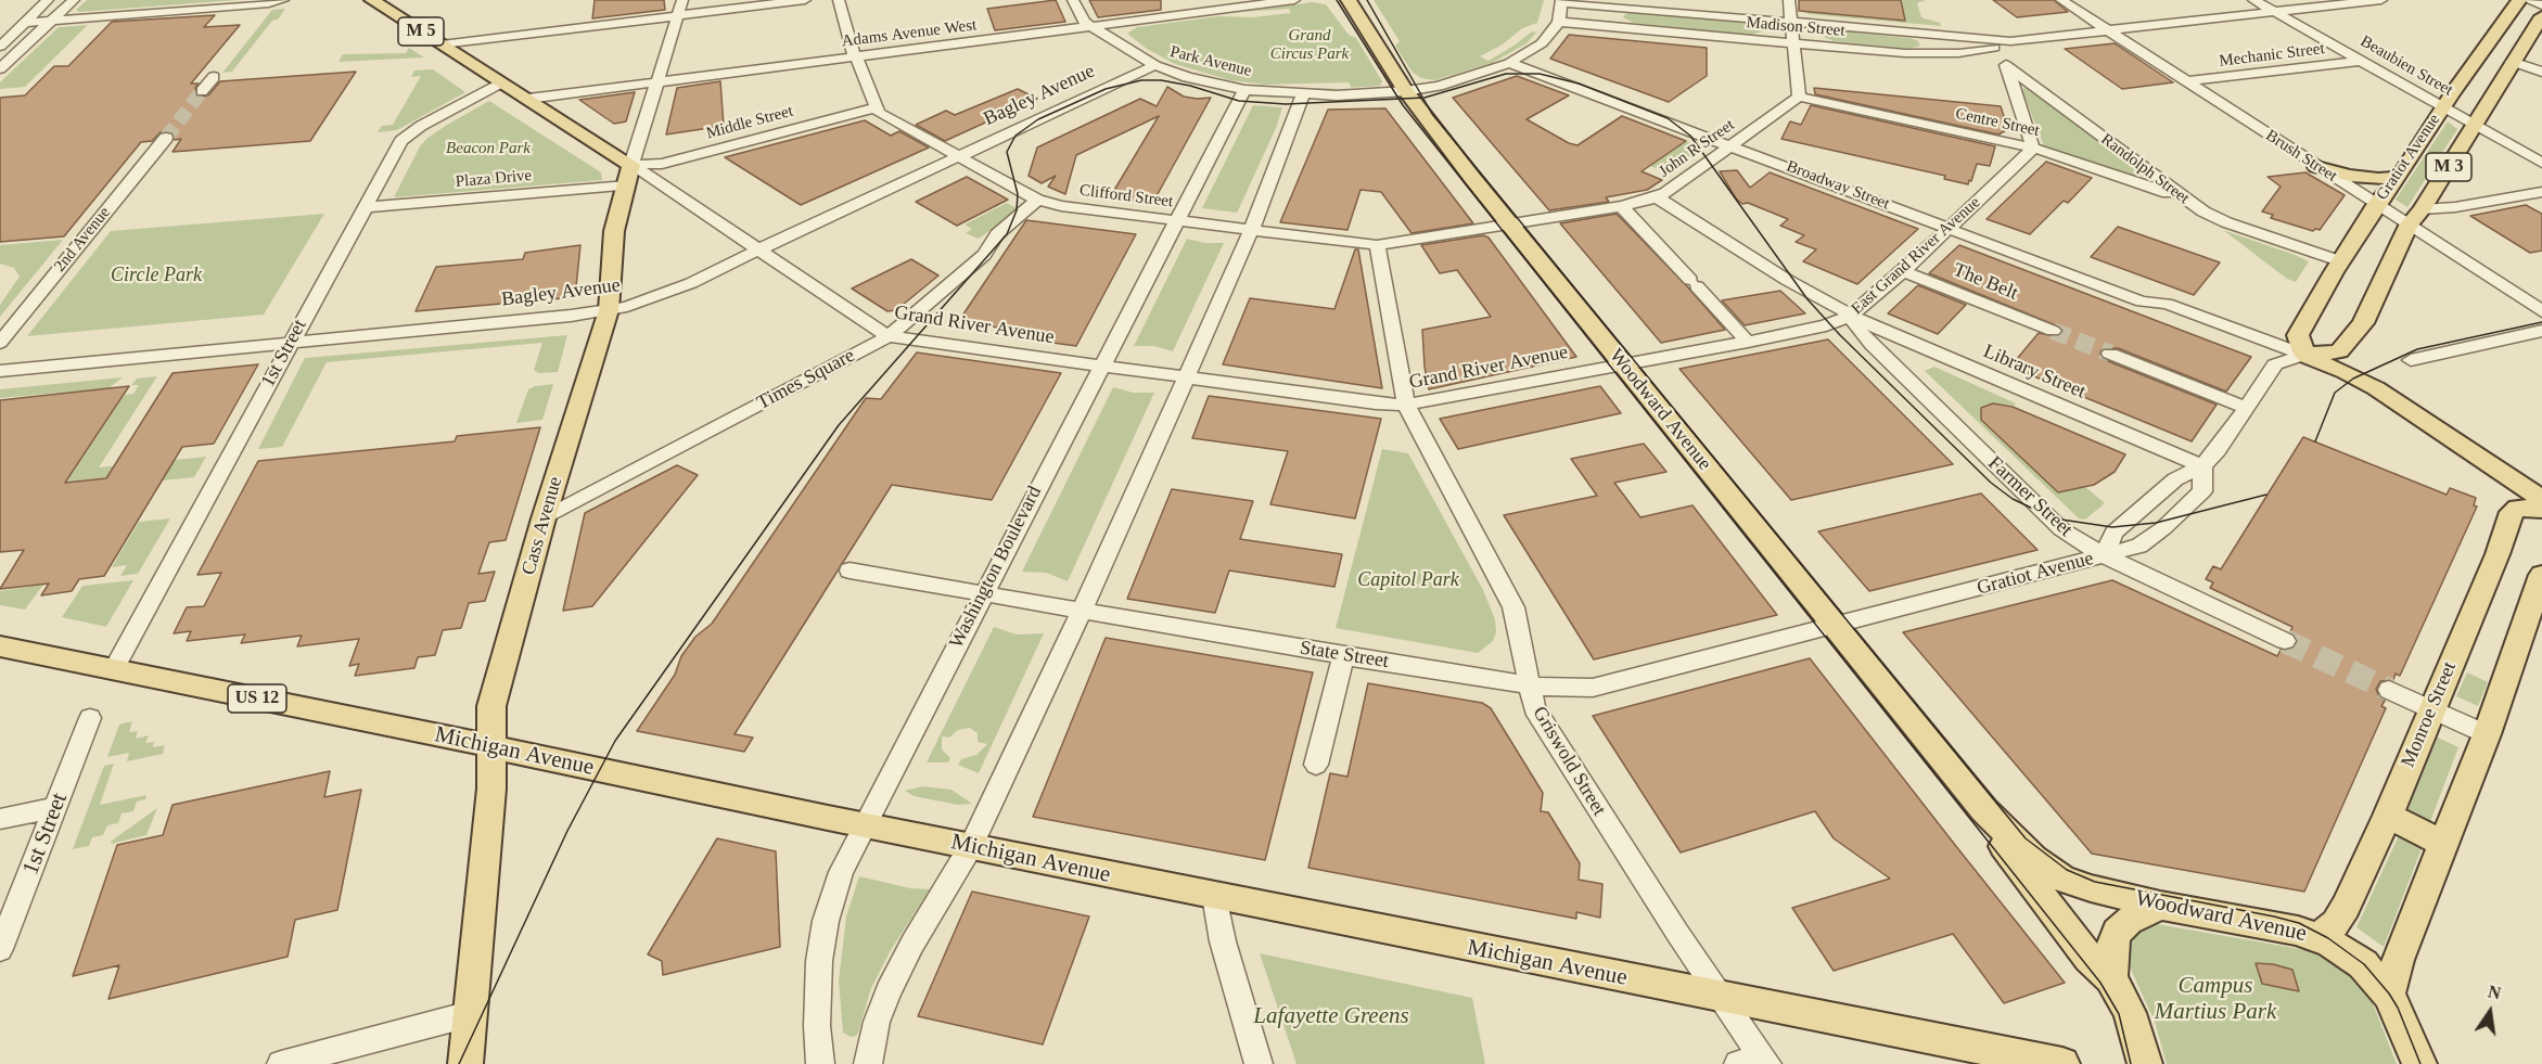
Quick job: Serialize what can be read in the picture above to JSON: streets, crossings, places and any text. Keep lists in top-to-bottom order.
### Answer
{
  "streets": {
    "main road": [
      "M 5",
      "Gratiot Avenue",
      "M 3",
      "Grand River Avenue",
      "Woodward Avenue",
      "Cass Avenue",
      "US 12",
      "Monroe Street",
      "Michigan Avenue"
    ],
    "street": [
      "Madison Street",
      "Adams Avenue West",
      "Mechanic Street",
      "Park Avenue",
      "Beaubien Street",
      "Bagley Avenue",
      "Middle Street",
      "Centre Street",
      "John R Street",
      "Brush Street",
      "Randolph Street",
      "Plaza Drive",
      "Broadway Street",
      "Clifford Street",
      "2nd Avenue",
      "East Grand River Avenue",
      "The Belt",
      "1st Street",
      "Library Street",
      "Times Square",
      "Farmer Street",
      "Washington Boulevard",
      "State Street",
      "Griswold Street"
    ]
  },
  "crossings": [
    ["Madison Street", "Park Avenue"],
    ["Madison Street", "Beaubien Street"],
    ["Madison Street", "Brush Street"],
    ["Madison Street", "Randolph Street"],
    ["Adams Avenue West", "Park Avenue"],
    ["Adams Avenue West", "Grand River Avenue"],
    ["Adams Avenue West", "Cass Avenue"],
    ["Mechanic Street", "Beaubien Street"],
    ["Mechanic Street", "Brush Street"],
    ["Park Avenue", "Bagley Avenue"],
    ["Park Avenue", "Broadway Street"],
    ["Park Avenue", "Woodward Avenue"],
    ["Park Avenue", "Washington Boulevard"],
    ["Beaubien Street", "Gratiot Avenue"],
    ["Bagley Avenue", "Clifford Street"],
    ["Bagley Avenue", "Grand River Avenue"],
    ["Bagley Avenue", "1st Street"],
    ["Bagley Avenue", "Cass Avenue"],
    ["Middle Street", "Clifford Street"],
    ["Middle Street", "Grand River Avenue"],
    ["Middle Street", "Cass Avenue"],
    ["Centre Street", "John R Street"],
    ["Centre Street", "Randolph Street"],
    ["Centre Street", "East Grand River Avenue"],
    ["John R Street", "Broadway Street"],
    ["John R Street", "Clifford Street"],
    ["John R Street", "Woodward Avenue"],
    ["John R Street", "Farmer Street"],
    ["Brush Street", "Gratiot Avenue"],
    ["Gratiot Avenue", "Randolph Street"],
    ["Gratiot Avenue", "Broadway Street"],
    ["Gratiot Avenue", "Library Street"],
    ["Gratiot Avenue", "Woodward Avenue"],
    ["Gratiot Avenue", "Farmer Street"],
    ["Gratiot Avenue", "State Street"],
    ["Plaza Drive", "1st Street"],
    ["Plaza Drive", "Cass Avenue"],
    ["Broadway Street", "East Grand River Avenue"],
    ["Clifford Street", "Times Square"],
    ["Clifford Street", "Woodward Avenue"],
    ["Clifford Street", "Washington Boulevard"],
    ["Clifford Street", "Griswold Street"],
    ["East Grand River Avenue", "The Belt"],
    ["East Grand River Avenue", "Grand River Avenue"],
    ["East Grand River Avenue", "Library Street"],
    ["East Grand River Avenue", "Woodward Avenue"],
    ["East Grand River Avenue", "Farmer Street"],
    ["Grand River Avenue", "1st Street"],
    ["Grand River Avenue", "Times Square"],
    ["Grand River Avenue", "Woodward Avenue"],
    ["Grand River Avenue", "Cass Avenue"],
    ["Grand River Avenue", "Washington Boulevard"],
    ["Grand River Avenue", "Griswold Street"],
    ["1st Street", "Michigan Avenue"],
    ["Library Street", "Farmer Street"],
    ["Times Square", "Cass Avenue"],
    ["Woodward Avenue", "State Street"],
    ["Woodward Avenue", "Monroe Street"],
    ["Cass Avenue", "Michigan Avenue"],
    ["Washington Boulevard", "State Street"],
    ["Washington Boulevard", "Michigan Avenue"],
    ["State Street", "Griswold Street"],
    ["Michigan Avenue", "Griswold Street"]
  ],
  "parks": [
    "Grand Circus Park",
    "Beacon Park",
    "Circle Park",
    "Capitol Park",
    "Campus Martius Park",
    "Lafayette Greens"
  ],
  "north": "top"
}
